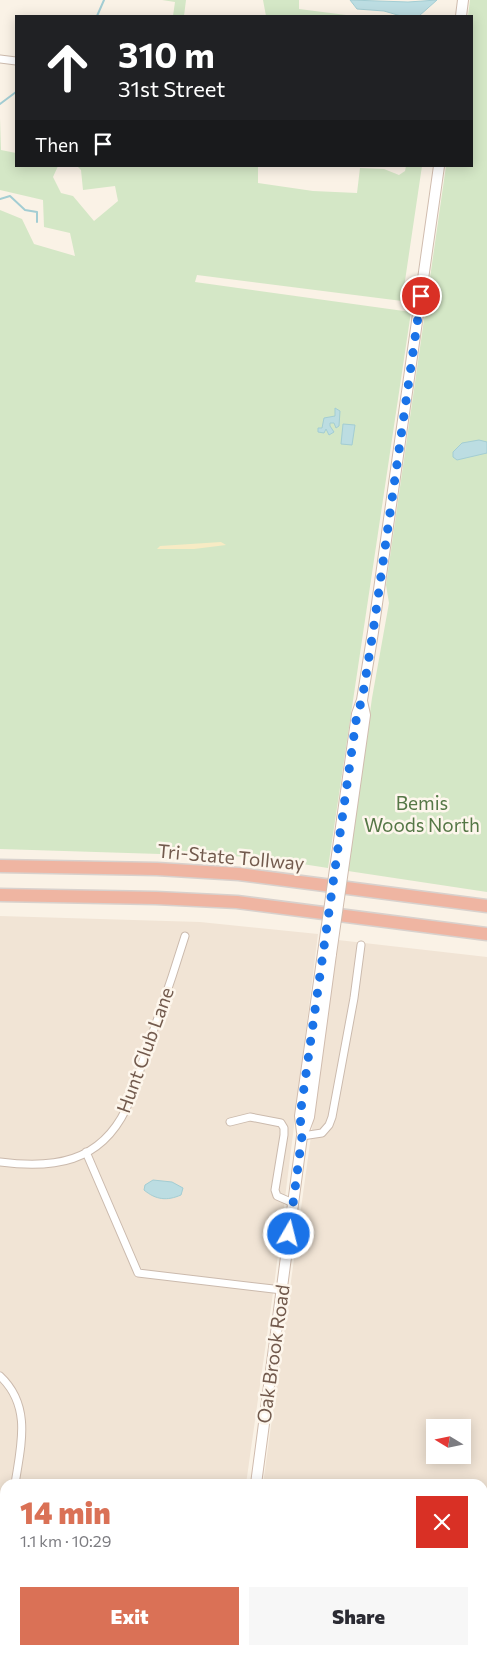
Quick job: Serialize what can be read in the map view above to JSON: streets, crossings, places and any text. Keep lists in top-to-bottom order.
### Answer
{
  "streets": {
    "highway": ["Tri-State Tollway"],
    "main road": ["Oak Brook Road"],
    "street": ["Hunt Club Lane"]
  },
  "parks": ["Bemis Woods North"],
  "north": "left",
  "page": {
    "turn": ["310 m", "31st Street"],
    "then": "Then",
    "heading": ["14 min", "1.1 km · 10:29"],
    "buttons": ["Exit", "Share"]
  }
}
